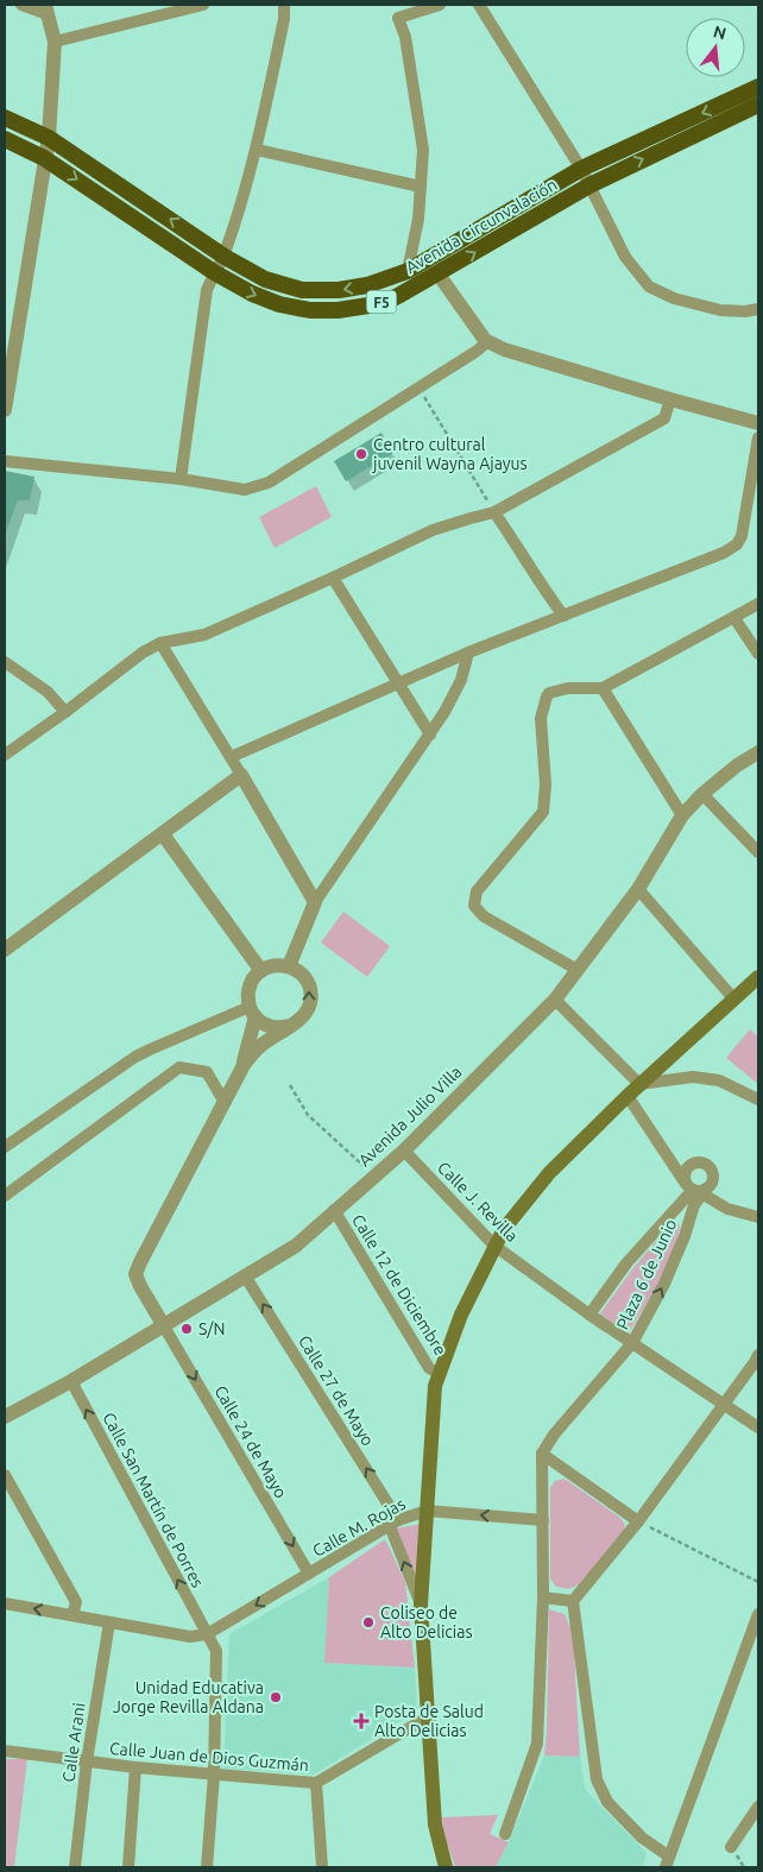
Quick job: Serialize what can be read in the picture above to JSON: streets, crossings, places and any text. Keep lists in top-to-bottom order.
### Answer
{
  "streets": {
    "highway": ["Avenida Circunvalación", "F5"],
    "street": [
      "Avenida Julio Villa",
      "Calle J. Revilla",
      "Plaza 6 de Junio",
      "Calle 12 de Diciembre",
      "Calle 27 de Mayo",
      "Calle 24 de Mayo",
      "Calle San Martín de Porres",
      "Calle M. Rojas",
      "Calle Arani",
      "Calle Juan de Dios Guzmán"
    ]
  },
  "crossings": [
    ["Avenida Julio Villa", "Calle J. Revilla"],
    ["Avenida Julio Villa", "Calle 12 de Diciembre"],
    ["Avenida Julio Villa", "Calle 27 de Mayo"],
    ["Avenida Julio Villa", "Calle 24 de Mayo"],
    ["Avenida Julio Villa", "Calle San Martín de Porres"],
    ["Calle J. Revilla", "Plaza 6 de Junio"],
    ["Calle 27 de Mayo", "Calle M. Rojas"],
    ["Calle 24 de Mayo", "Calle M. Rojas"],
    ["Calle San Martín de Porres", "Calle M. Rojas"],
    ["Calle San Martín de Porres", "Calle Juan de Dios Guzmán"],
    ["Calle Arani", "Calle Juan de Dios Guzmán"]
  ],
  "one_way": ["Calle 27 de Mayo", "Calle 24 de Mayo", "Calle M. Rojas"],
  "places": {
    "other": [
      "Centro cultural juvenil Wayna Ajayus",
      "S/N",
      "Coliseo de Alto Delicias",
      "Unidad Educativa Jorge Revilla Aldana"
    ],
    "health": ["Posta de Salud Alto Delicias"]
  },
  "north": "top"
}
